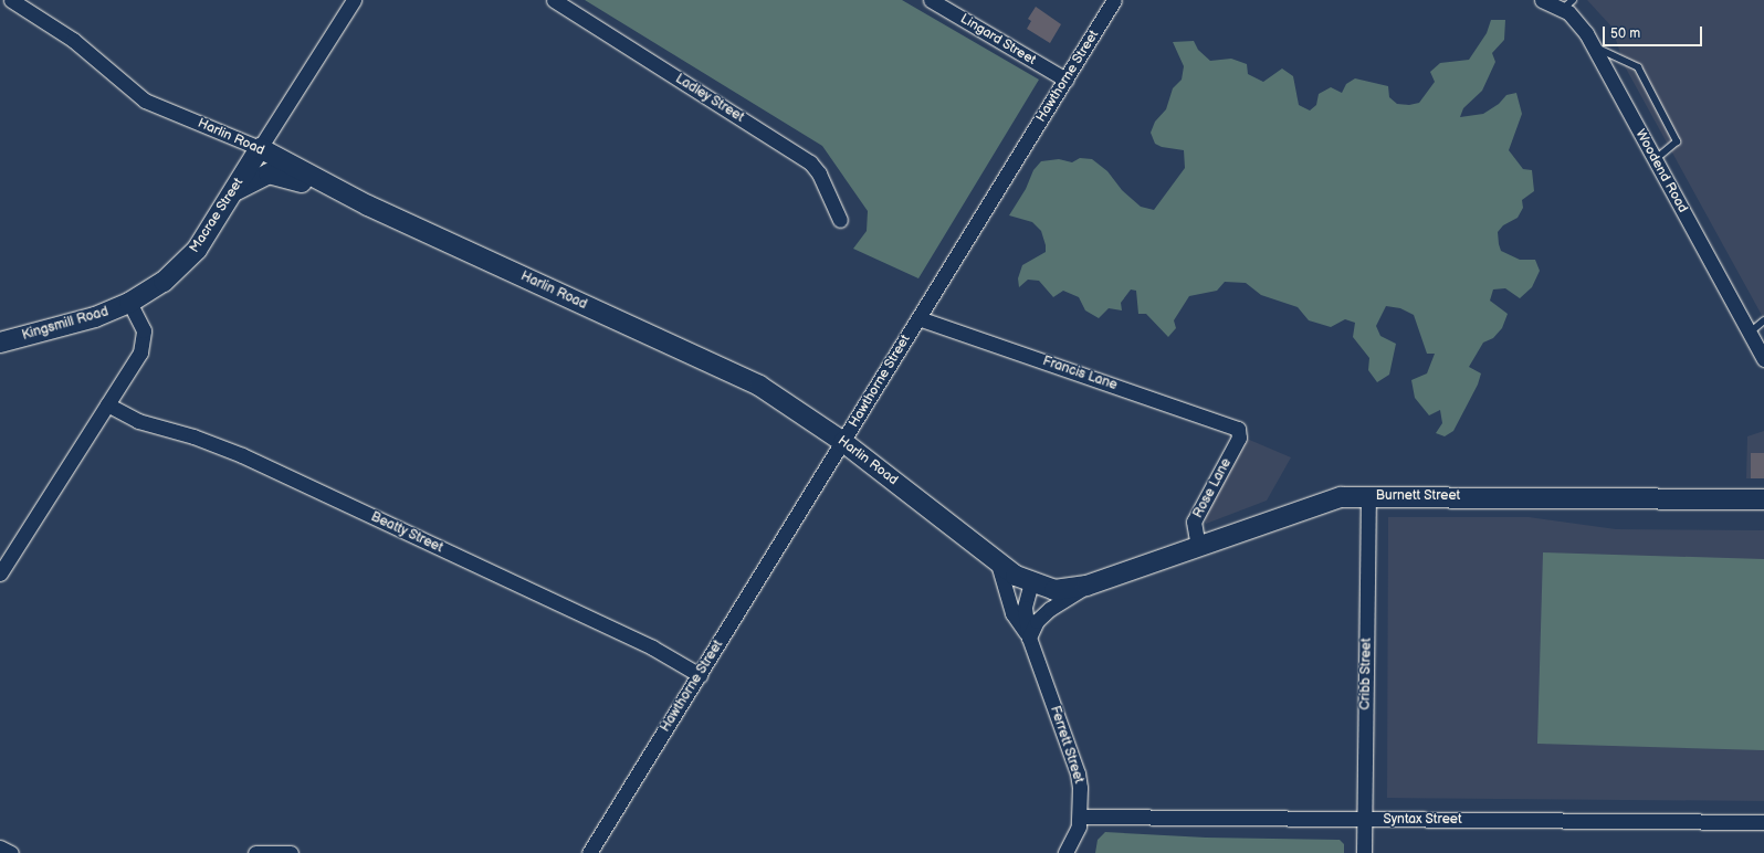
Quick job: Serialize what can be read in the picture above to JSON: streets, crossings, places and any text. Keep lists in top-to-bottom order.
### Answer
{
  "streets": {
    "main road": [
      "Harlin Road",
      "Macrae Street",
      "Kingsmill Road",
      "Burnett Street"
    ],
    "street": [
      "Lingard Street",
      "Hawthorne Street",
      "Ladley Street",
      "Woodend Road",
      "Francis Lane",
      "Rose Lane",
      "Beatty Street",
      "Cribb Street",
      "Ferrett Street",
      "Syntax Street"
    ]
  },
  "crossings": [
    ["Lingard Street", "Hawthorne Street"],
    ["Hawthorne Street", "Harlin Road"],
    ["Hawthorne Street", "Francis Lane"],
    ["Hawthorne Street", "Beatty Street"],
    ["Harlin Road", "Macrae Street"],
    ["Harlin Road", "Burnett Street"],
    ["Harlin Road", "Ferrett Street"],
    ["Macrae Street", "Kingsmill Road"],
    ["Francis Lane", "Rose Lane"],
    ["Rose Lane", "Burnett Street"],
    ["Burnett Street", "Cribb Street"],
    ["Cribb Street", "Syntax Street"],
    ["Ferrett Street", "Syntax Street"]
  ],
  "scale_bar": "50 m"
}
